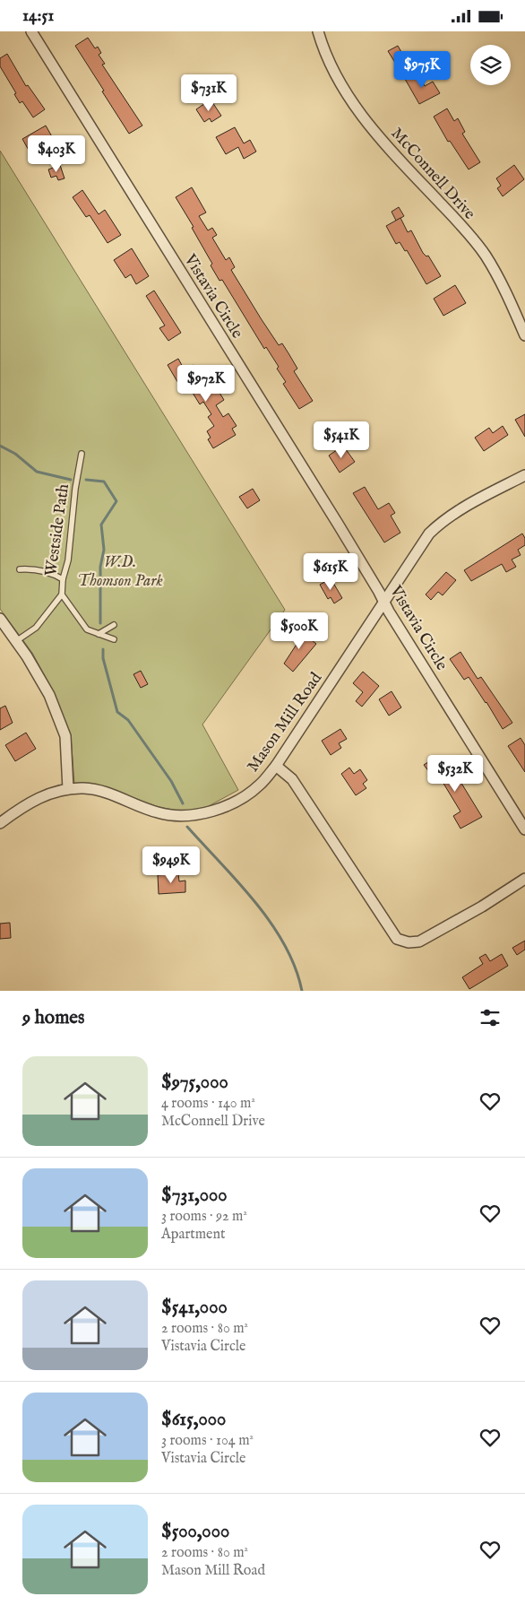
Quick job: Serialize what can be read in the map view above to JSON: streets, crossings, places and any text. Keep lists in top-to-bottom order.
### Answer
{
  "streets": {
    "street": ["McConnell Drive", "Vistavia Circle", "Mason Mill Road"],
    "lane": ["Westside Path"]
  },
  "crossings": [
    ["Vistavia Circle", "Mason Mill Road"]
  ],
  "parks": ["W.D. Thomson Park"],
  "page": {
    "status": "14:51",
    "price": [
      "$975K",
      "$731K",
      "$403K",
      "$972K",
      "$541K",
      "$615K",
      "$500K",
      "$532K",
      "$949K"
    ],
    "heading": "9 homes",
    "list": [
      {
        "name": "$975,000",
        "note": "4 rooms · 140 m² · McConnell Drive"
      },
      {
        "name": "$731,000",
        "note": "3 rooms · 92 m² · Apartment"
      },
      {
        "name": "$541,000",
        "note": "2 rooms · 80 m² · Vistavia Circle"
      },
      {
        "name": "$615,000",
        "note": "3 rooms · 104 m² · Vistavia Circle"
      },
      {
        "name": "$500,000",
        "note": "2 rooms · 80 m² · Mason Mill Road"
      }
    ]
  }
}
